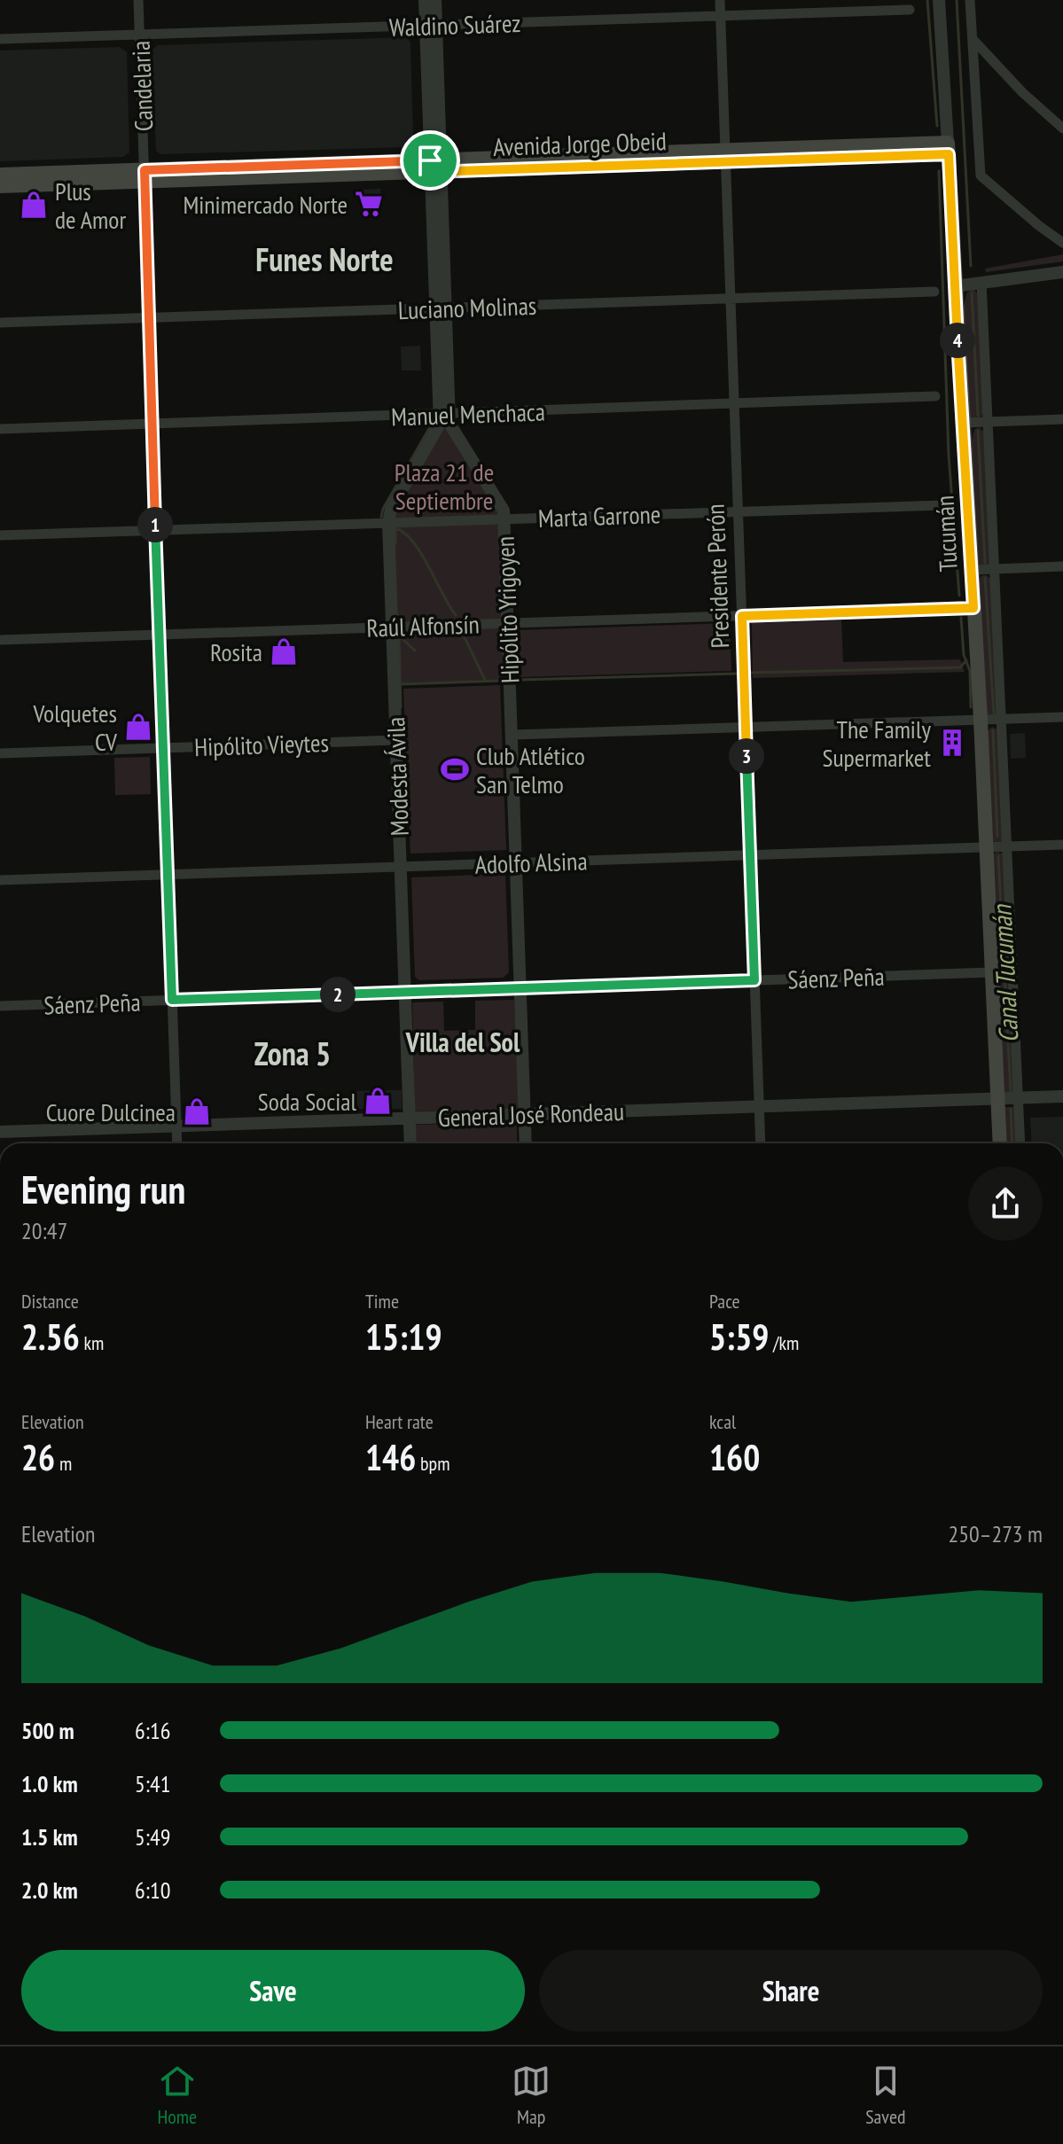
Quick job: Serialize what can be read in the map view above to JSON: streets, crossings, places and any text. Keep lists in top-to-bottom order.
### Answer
{
  "streets": {
    "main road": ["Avenida Jorge Obeid", "Tucumán"],
    "street": [
      "Waldino Suárez",
      "Candelaria",
      "Luciano Molinas",
      "Manuel Menchaca",
      "Marta Garrone",
      "Presidente Perón",
      "Hipólito Yrigoyen",
      "Raúl Alfonsín",
      "Hipólito Vieytes",
      "Modesta Ávila",
      "Adolfo Alsina",
      "Sáenz Peña",
      "General José Rondeau"
    ]
  },
  "crossings": [
    ["Waldino Suárez", "Candelaria"],
    ["Waldino Suárez", "Presidente Perón"],
    ["Waldino Suárez", "Hipólito Yrigoyen"],
    ["Candelaria", "Avenida Jorge Obeid"],
    ["Candelaria", "Luciano Molinas"],
    ["Candelaria", "Manuel Menchaca"],
    ["Candelaria", "Marta Garrone"],
    ["Candelaria", "Raúl Alfonsín"],
    ["Candelaria", "Hipólito Vieytes"],
    ["Candelaria", "Adolfo Alsina"],
    ["Candelaria", "Sáenz Peña"],
    ["Candelaria", "General José Rondeau"],
    ["Avenida Jorge Obeid", "Tucumán"],
    ["Avenida Jorge Obeid", "Presidente Perón"],
    ["Avenida Jorge Obeid", "Hipólito Yrigoyen"],
    ["Luciano Molinas", "Presidente Perón"],
    ["Luciano Molinas", "Hipólito Yrigoyen"],
    ["Manuel Menchaca", "Presidente Perón"],
    ["Manuel Menchaca", "Hipólito Yrigoyen"],
    ["Manuel Menchaca", "Modesta Ávila"],
    ["Marta Garrone", "Presidente Perón"],
    ["Marta Garrone", "Hipólito Yrigoyen"],
    ["Marta Garrone", "Modesta Ávila"],
    ["Tucumán", "Raúl Alfonsín"],
    ["Tucumán", "Adolfo Alsina"],
    ["Tucumán", "Sáenz Peña"],
    ["Tucumán", "General José Rondeau"],
    ["Presidente Perón", "Raúl Alfonsín"],
    ["Presidente Perón", "Adolfo Alsina"],
    ["Presidente Perón", "Sáenz Peña"],
    ["Presidente Perón", "General José Rondeau"],
    ["Hipólito Yrigoyen", "Raúl Alfonsín"],
    ["Hipólito Yrigoyen", "Modesta Ávila"],
    ["Hipólito Yrigoyen", "Adolfo Alsina"],
    ["Hipólito Yrigoyen", "Sáenz Peña"],
    ["Hipólito Yrigoyen", "General José Rondeau"],
    ["Raúl Alfonsín", "Modesta Ávila"],
    ["Hipólito Vieytes", "Modesta Ávila"],
    ["Modesta Ávila", "Adolfo Alsina"],
    ["Modesta Ávila", "Sáenz Peña"],
    ["Modesta Ávila", "General José Rondeau"]
  ],
  "districts": ["Funes Norte", "Villa del Sol", "Zona 5"],
  "water": ["Canal Tucumán"],
  "parks": ["Plaza 21 de Septiembre"],
  "places": {
    "supermarket": ["Minimercado Norte"],
    "shop": [
      "Plus de Amor",
      "Rosita",
      "Volquetes CV",
      "Soda Social",
      "Cuore Dulcinea"
    ],
    "building": ["The Family Supermarket"],
    "sports": ["Club Atlético San Telmo"]
  },
  "page": {
    "pins": [
      "4",
      "1",
      "3",
      "2"
    ],
    "heading": ["Evening run", "20:47"],
    "stats": [
      ["Distance", "2.56 km"],
      ["Time", "15:19"],
      ["Pace", "5:59 /km"],
      ["Elevation", "26 m"],
      ["Heart rate", "146 bpm"],
      ["kcal", "160"]
    ],
    "chart": ["Elevation", "250–273 m"],
    "list": [
      {
        "name": "500 m",
        "note": "6:16"
      },
      {
        "name": "1.0 km",
        "note": "5:41"
      },
      {
        "name": "1.5 km",
        "note": "5:49"
      },
      {
        "name": "2.0 km",
        "note": "6:10"
      }
    ],
    "buttons": ["Save", "Share"],
    "tabs": ["Home", "Map", "Saved"]
  }
}
